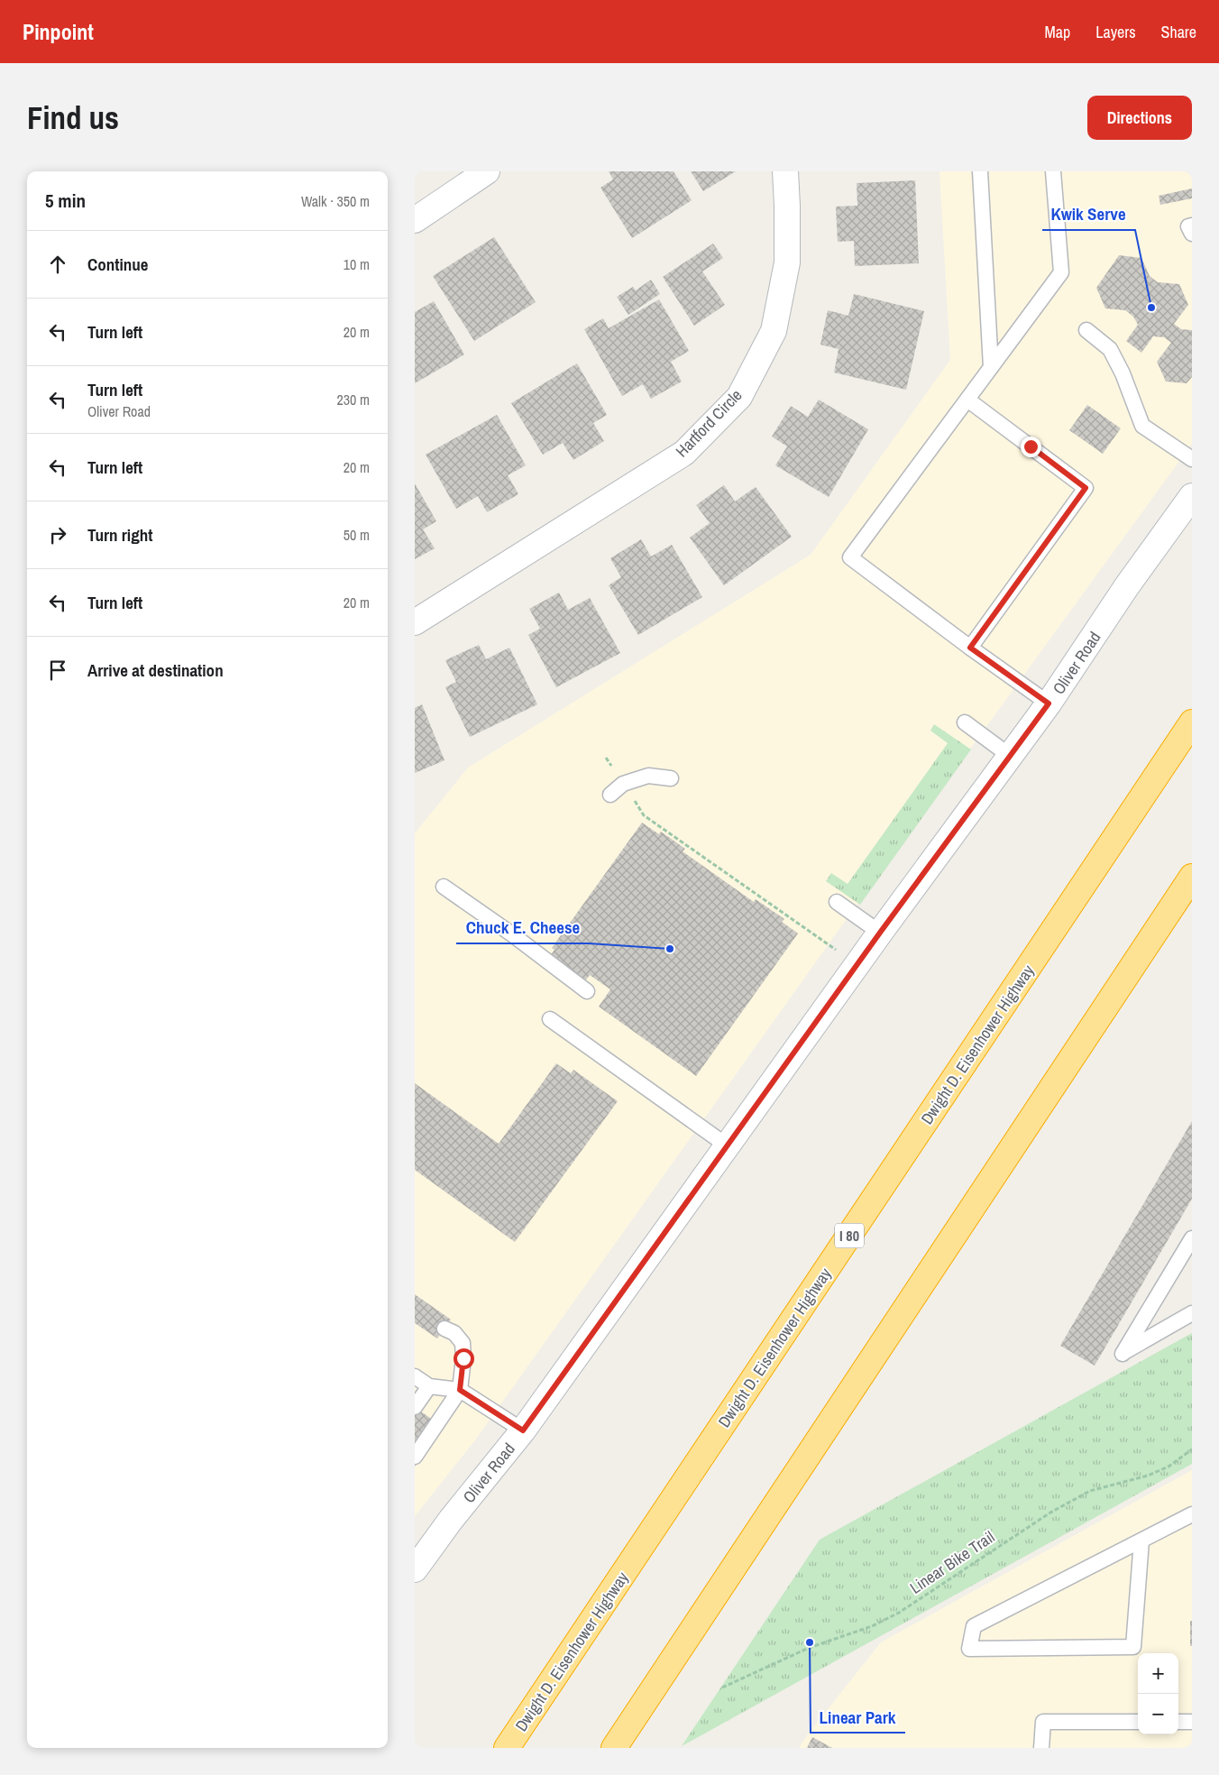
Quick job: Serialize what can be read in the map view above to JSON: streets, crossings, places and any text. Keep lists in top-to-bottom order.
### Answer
{
  "streets": {
    "highway": ["Dwight D. Eisenhower Highway", "I 80"],
    "main road": ["Hartford Circle", "Oliver Road"],
    "path": ["Linear Bike Trail"]
  },
  "places": ["Kwik Serve", "Chuck E. Cheese", "Linear Park"],
  "page": {
    "header": "Pinpoint",
    "nav": ["Map", "Layers", "Share"],
    "buttons": "Directions",
    "title": "Find us",
    "heading": ["5 min", "Walk · 350 m"],
    "list": [
      ["Continue", "10 m"],
      ["Turn left", "20 m"],
      ["Turn left", "Oliver Road", "230 m"],
      ["Turn left", "20 m"],
      ["Turn right", "50 m"],
      ["Turn left", "20 m"],
      "Arrive at destination"
    ],
    "map_buttons": ["+", "−"]
  }
}
